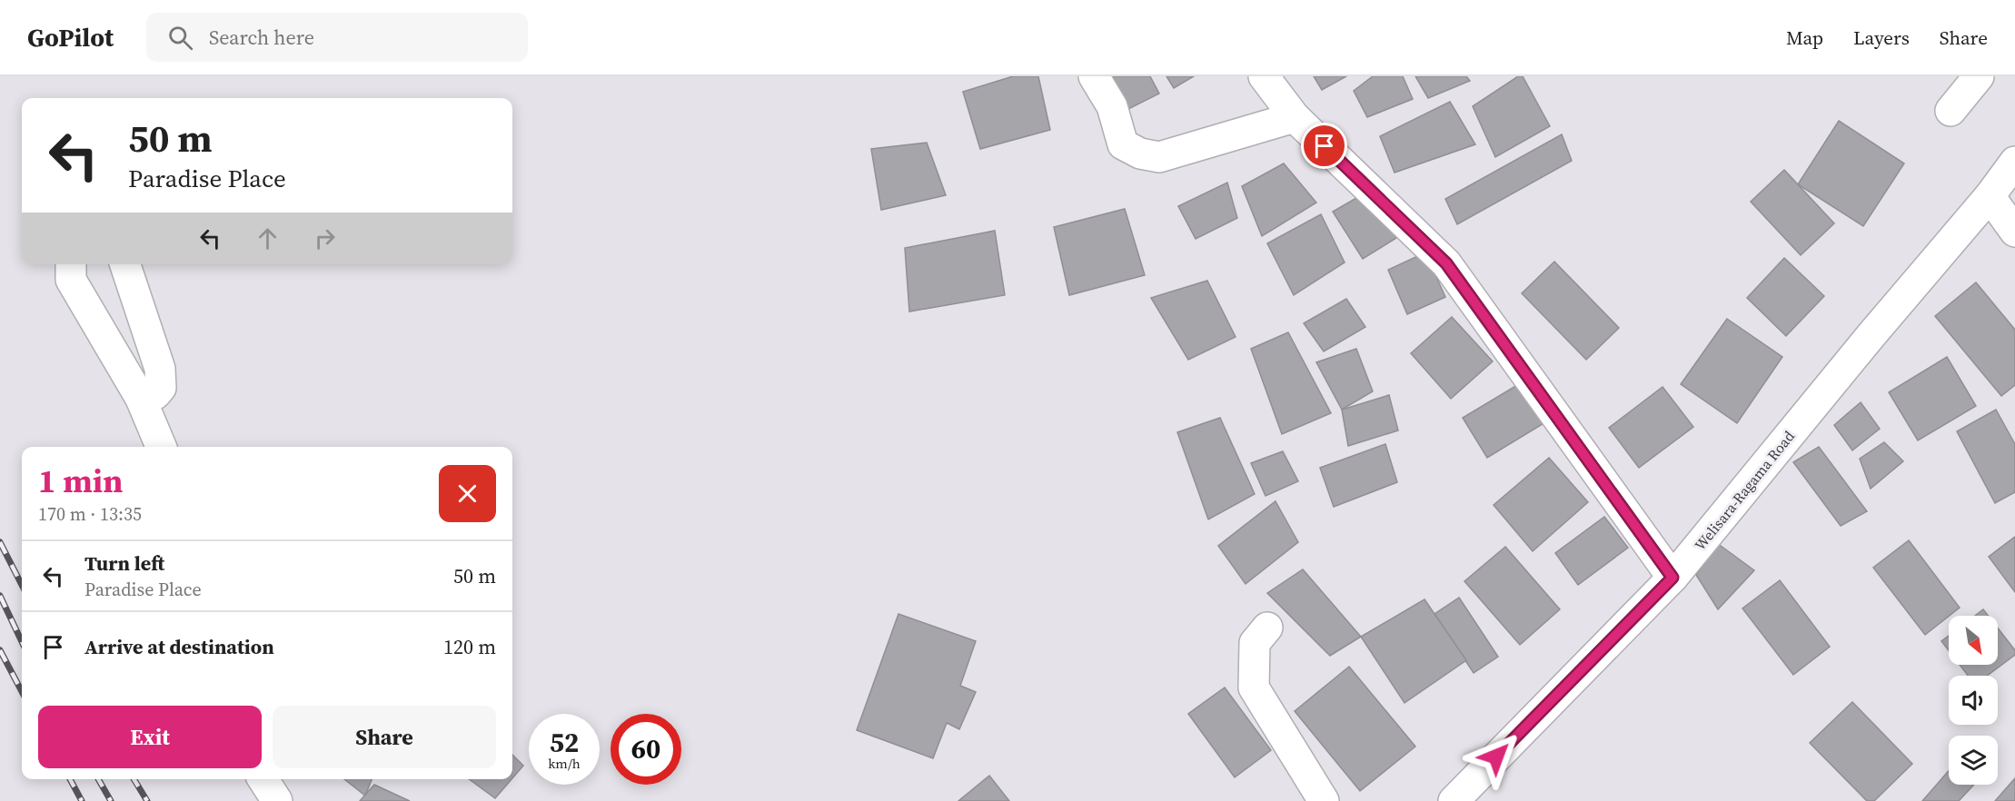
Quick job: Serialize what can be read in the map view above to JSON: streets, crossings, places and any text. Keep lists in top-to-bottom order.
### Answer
{
  "streets": {
    "street": ["Welisara-Ragama Road"]
  },
  "north": "bottom right",
  "page": {
    "header": "GoPilot",
    "search": "Search here",
    "nav": ["Map", "Layers", "Share"],
    "turn": ["50 m", "Paradise Place"],
    "heading": ["1 min", "170 m · 13:35"],
    "list": [
      {
        "name": "Turn left",
        "note": "Paradise Place",
        "value": "50 m"
      },
      {
        "name": "Arrive at destination",
        "value": "120 m"
      }
    ],
    "buttons": ["Exit", "Share"],
    "speed": "52 km/h",
    "limit": "60"
  }
}
